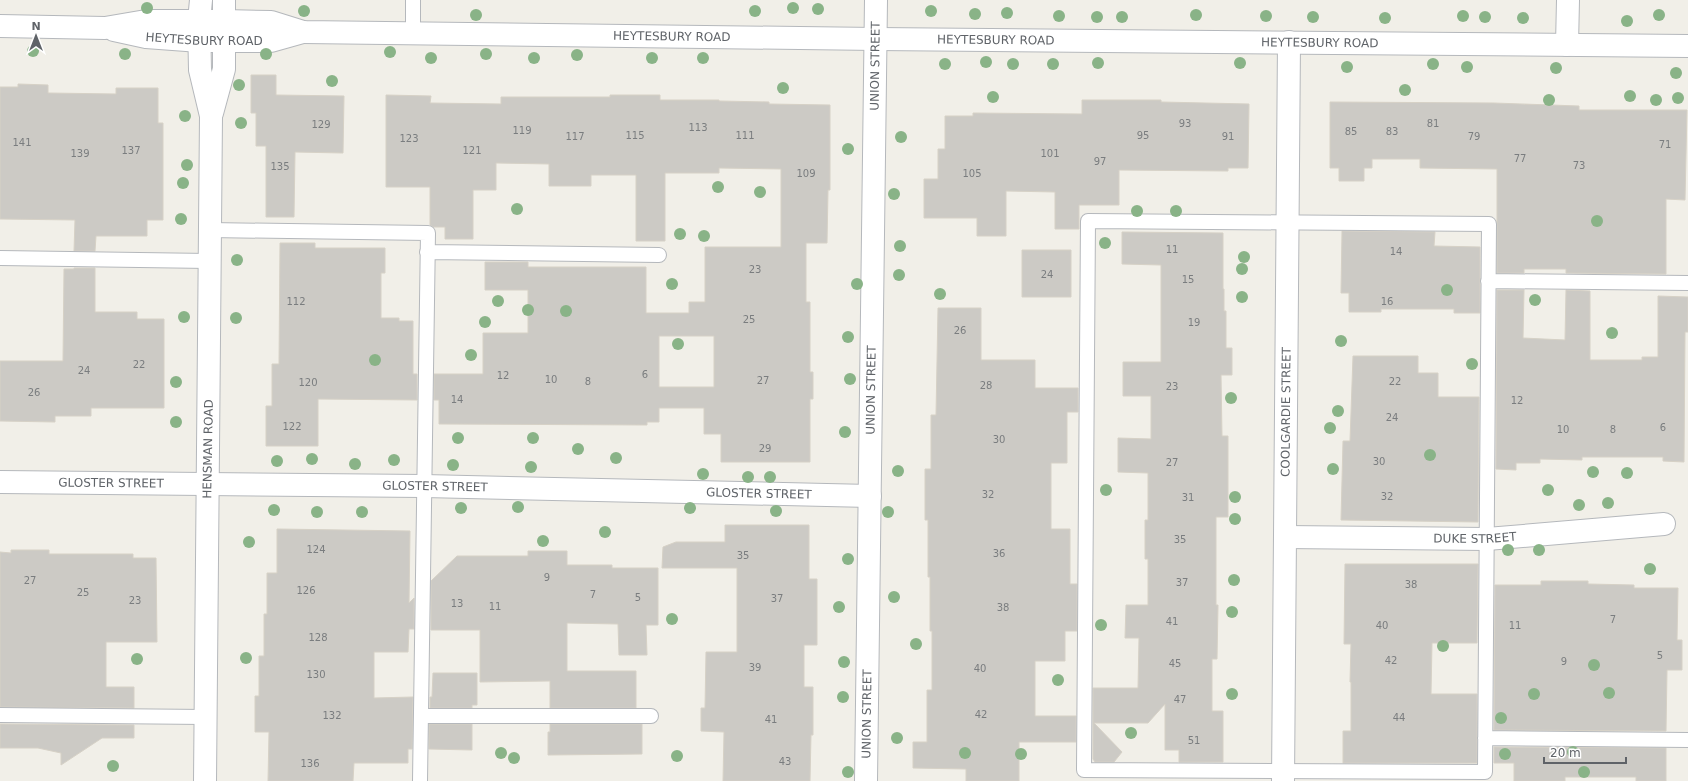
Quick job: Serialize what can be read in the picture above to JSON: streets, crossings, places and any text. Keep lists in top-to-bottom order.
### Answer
{
  "streets": {
    "street": [
      "HEYTESBURY ROAD",
      "UNION STREET",
      "COOLGARDIE STREET",
      "HENSMAN ROAD",
      "GLOSTER STREET",
      "DUKE STREET"
    ]
  },
  "crossings": [
    ["HEYTESBURY ROAD", "UNION STREET"],
    ["HEYTESBURY ROAD", "COOLGARDIE STREET"],
    ["HEYTESBURY ROAD", "HENSMAN ROAD"],
    ["UNION STREET", "GLOSTER STREET"],
    ["COOLGARDIE STREET", "DUKE STREET"],
    ["HENSMAN ROAD", "GLOSTER STREET"]
  ],
  "house_numbers": [
    "93",
    "81",
    "129",
    "113",
    "119",
    "85",
    "83",
    "115",
    "111",
    "95",
    "117",
    "91",
    "79",
    "123",
    "141",
    "71",
    "137",
    "121",
    "139",
    "101",
    "77",
    "97",
    "73",
    "135",
    "109",
    "105",
    "11",
    "14",
    "23",
    "24",
    "15",
    "112",
    "16",
    "25",
    "19",
    "26",
    "22",
    "24",
    "6",
    "12",
    "10",
    "27",
    "8",
    "22",
    "120",
    "28",
    "23",
    "26",
    "14",
    "12",
    "24",
    "122",
    "6",
    "10",
    "8",
    "30",
    "29",
    "30",
    "27",
    "32",
    "32",
    "31",
    "35",
    "124",
    "36",
    "35",
    "9",
    "27",
    "37",
    "38",
    "126",
    "25",
    "7",
    "5",
    "37",
    "23",
    "13",
    "11",
    "38",
    "7",
    "41",
    "40",
    "11",
    "128",
    "5",
    "42",
    "9",
    "45",
    "39",
    "40",
    "130",
    "47",
    "42",
    "132",
    "44",
    "41",
    "51",
    "43",
    "136"
  ],
  "scale_bar": "20 m",
  "north": "top"
}
